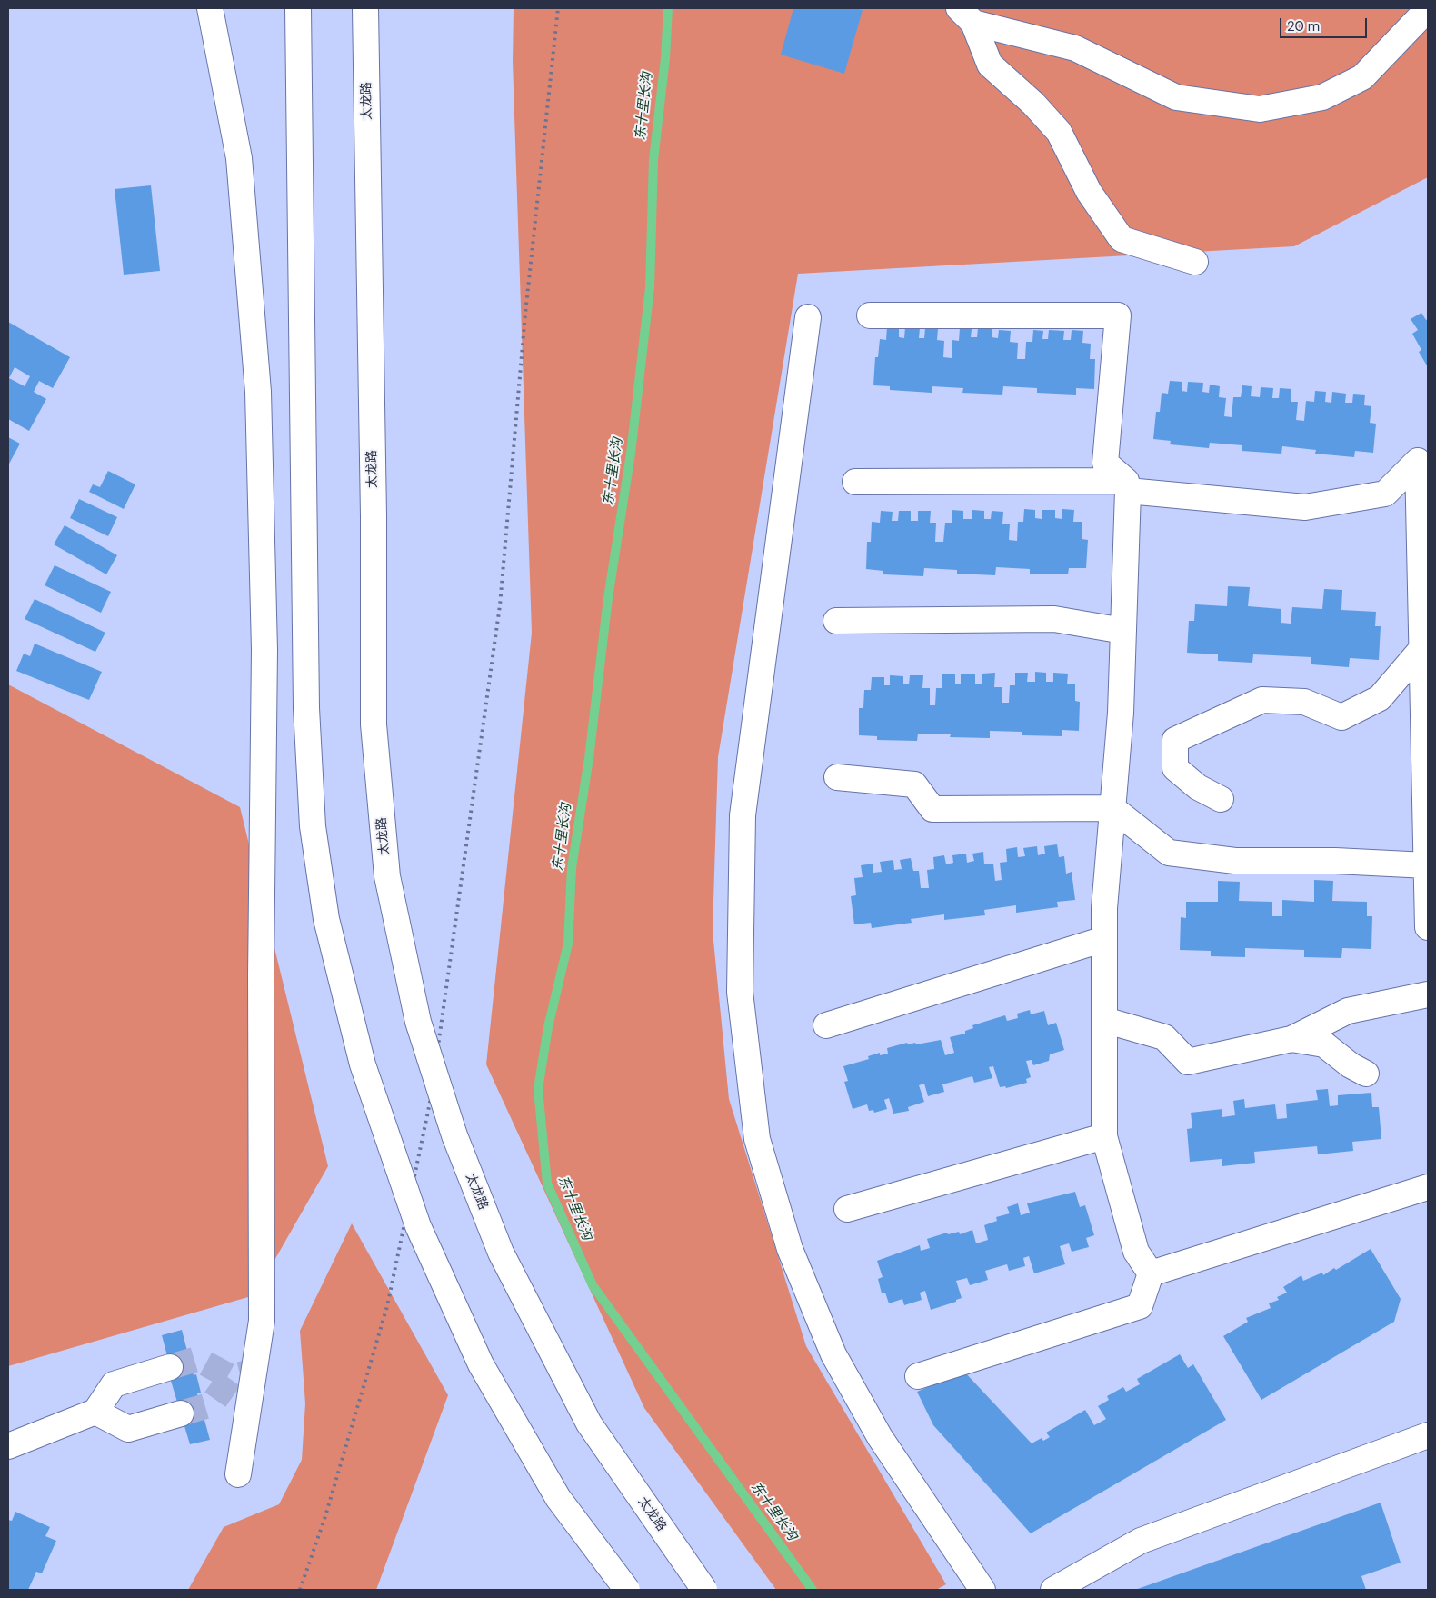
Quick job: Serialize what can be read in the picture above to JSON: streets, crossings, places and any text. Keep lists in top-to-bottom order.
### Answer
{
  "streets": {
    "street": ["太龙路"]
  },
  "water": ["东十里长沟"],
  "scale_bar": "20 m"
}
